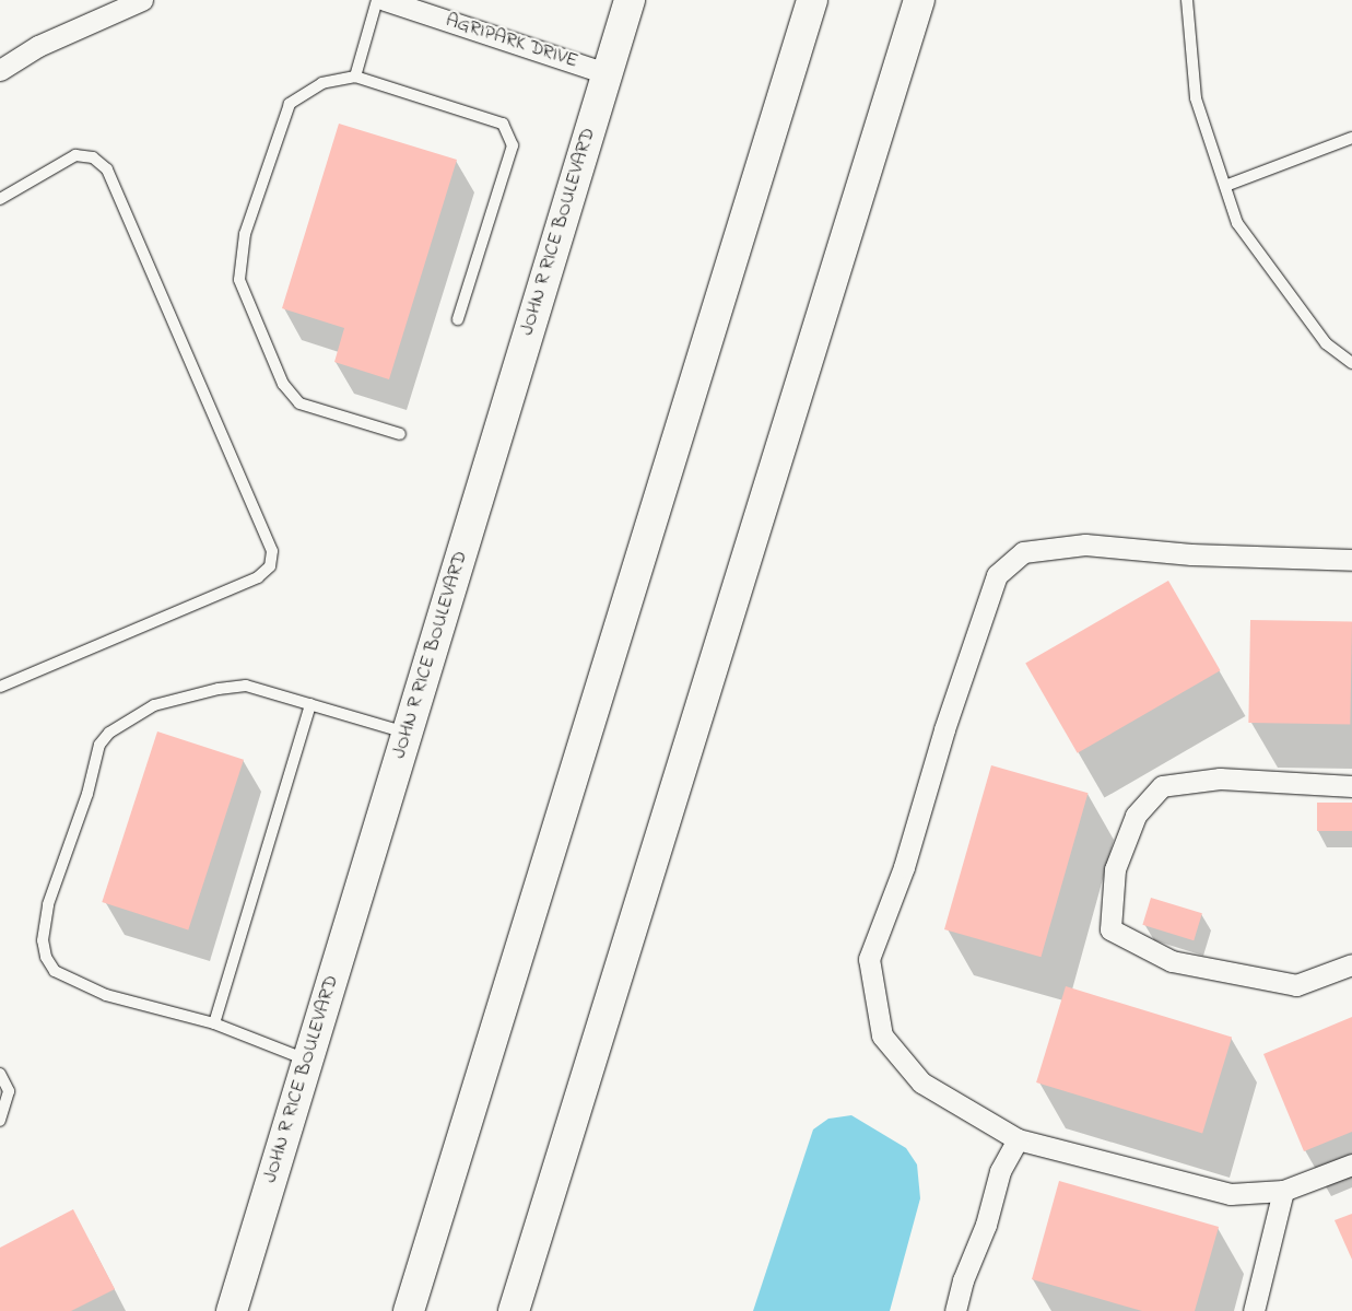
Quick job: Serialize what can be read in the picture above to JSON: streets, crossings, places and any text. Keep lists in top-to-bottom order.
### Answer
{
  "streets": {
    "main road": ["JOHN R RICE BOULEVARD"],
    "street": ["AGRIPARK DRIVE"]
  },
  "crossings": [
    ["AGRIPARK DRIVE", "JOHN R RICE BOULEVARD"]
  ]
}
